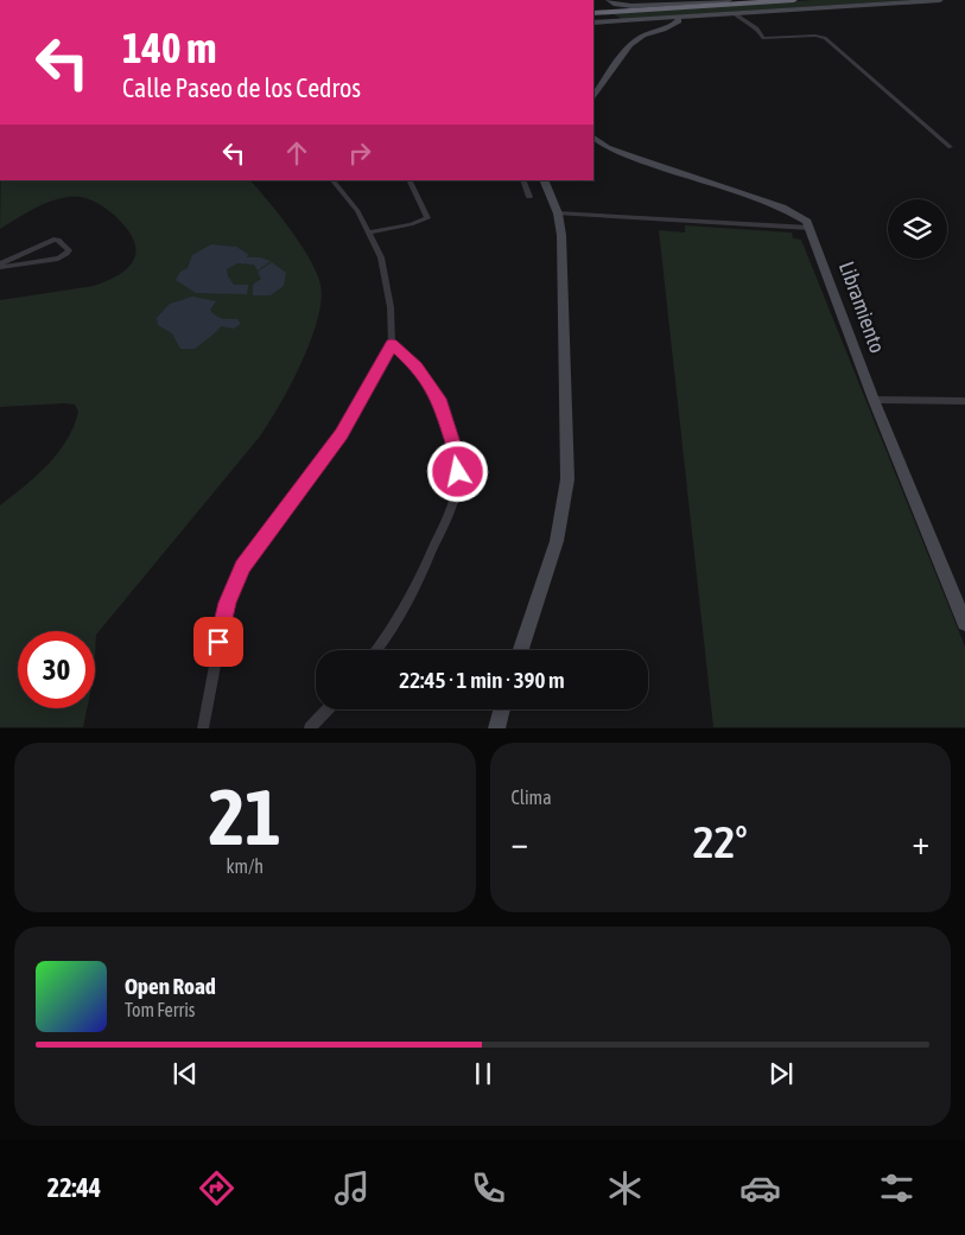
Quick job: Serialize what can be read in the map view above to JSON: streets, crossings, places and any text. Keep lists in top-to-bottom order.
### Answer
{
  "streets": {
    "main road": ["Libramiento"]
  },
  "page": {
    "turn": ["140 m", "Calle Paseo de los Cedros"],
    "limit": "30",
    "trip": "22:45 · 1 min · 390 m",
    "tile": [
      ["21", "km/h"],
      "Clima"
    ],
    "heat": ["−", "22°", "+"],
    "song": ["Open Road", "Tom Ferris"],
    "tabs": "22:44"
  }
}
